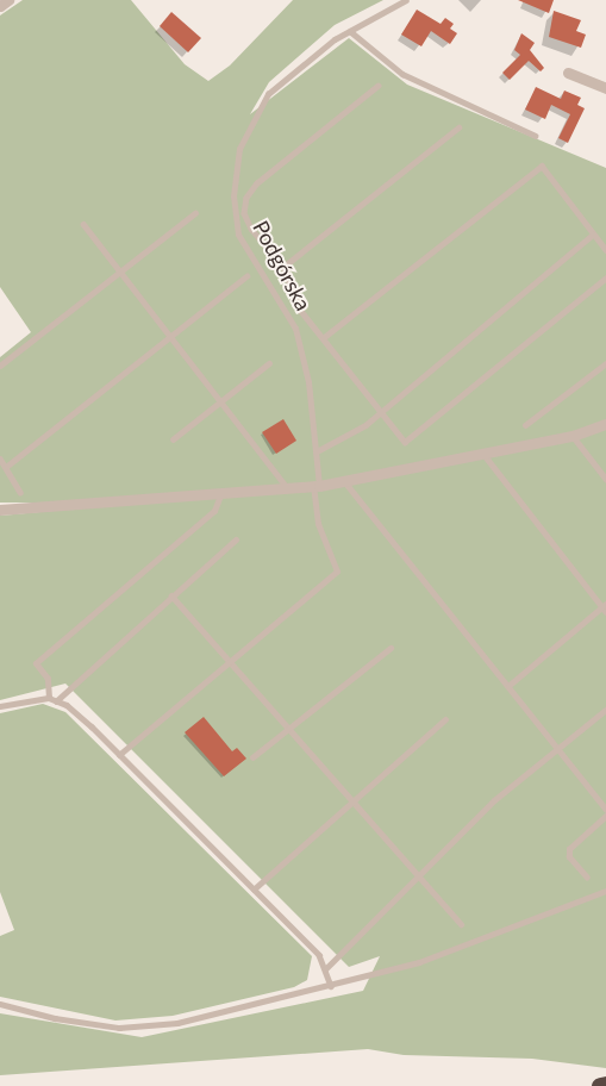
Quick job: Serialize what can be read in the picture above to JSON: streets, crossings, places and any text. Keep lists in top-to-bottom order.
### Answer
{
  "streets": {
    "lane": ["Podgórska"]
  }
}
